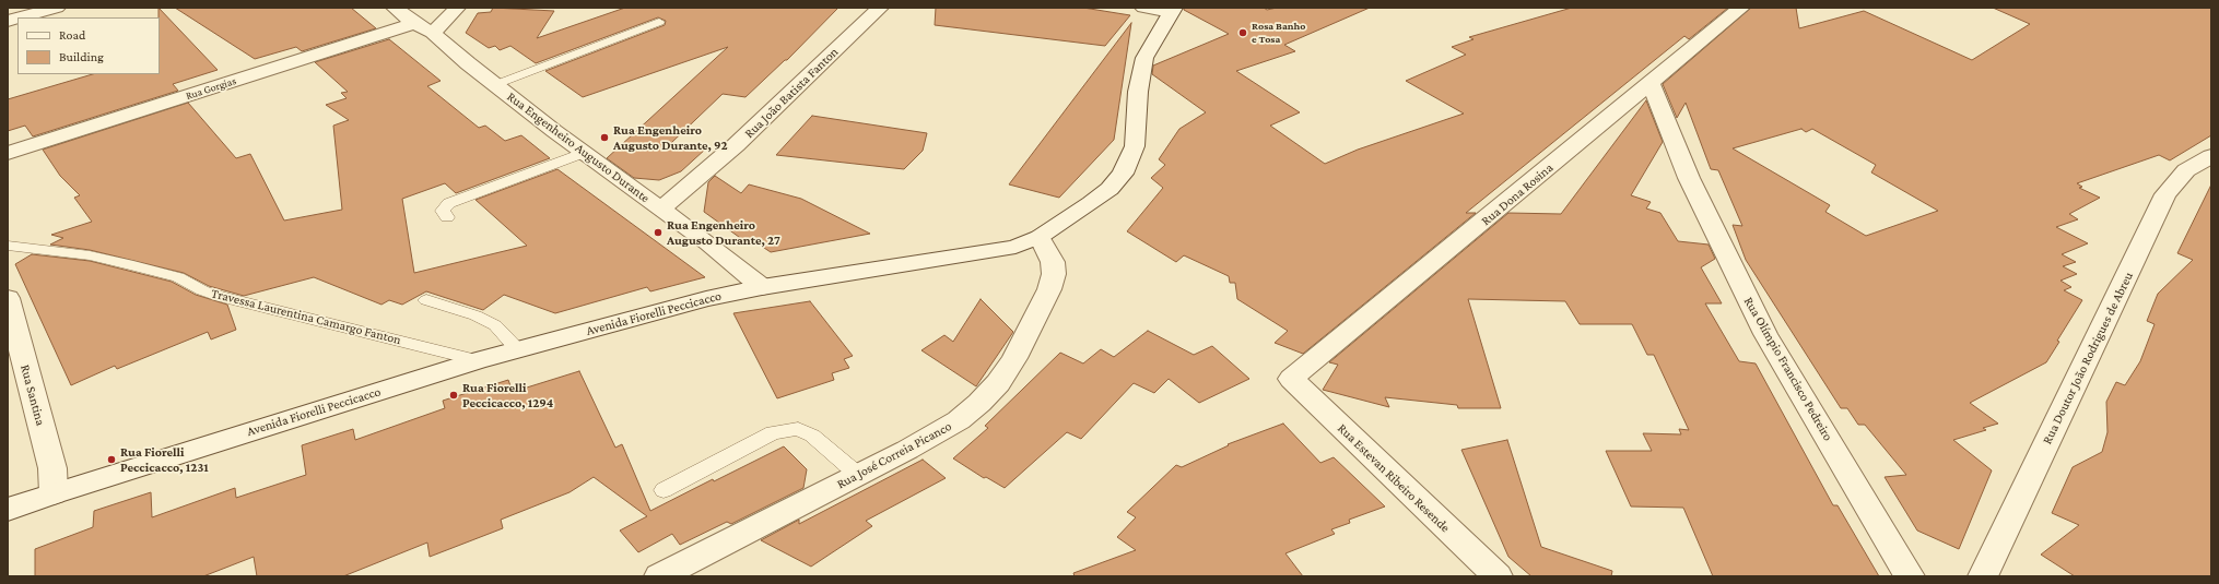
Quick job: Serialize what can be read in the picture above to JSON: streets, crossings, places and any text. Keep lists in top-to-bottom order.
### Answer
{
  "streets": {
    "street": [
      "Rua Gorgias",
      "Rua João Batista Fanton",
      "Rua Engenheiro Augusto Durante",
      "Rua Dona Rosina",
      "Avenida Fiorelli Peccicacco",
      "Rua Doutor João Rodrigues de Abreu",
      "Rua Olímpio Francisco Pedreiro",
      "Rua Santina",
      "Rua José Correia Picanco",
      "Rua Estevan Ribeiro Resende"
    ],
    "lane": ["Travessa Laurentina Camargo Fanton"]
  },
  "crossings": [
    ["Rua Gorgias", "Rua Engenheiro Augusto Durante"],
    ["Rua João Batista Fanton", "Rua Engenheiro Augusto Durante"],
    ["Rua Engenheiro Augusto Durante", "Avenida Fiorelli Peccicacco"],
    ["Rua Dona Rosina", "Rua Olímpio Francisco Pedreiro"],
    ["Rua Dona Rosina", "Rua Estevan Ribeiro Resende"],
    ["Avenida Fiorelli Peccicacco", "Travessa Laurentina Camargo Fanton"],
    ["Avenida Fiorelli Peccicacco", "Rua Santina"],
    ["Avenida Fiorelli Peccicacco", "Rua José Correia Picanco"]
  ],
  "places": [
    "Rosa Banho e Tosa",
    "Rua Engenheiro Augusto Durante, 92",
    "Rua Engenheiro Augusto Durante, 27",
    "Rua Fiorelli Peccicacco, 1294",
    "Rua Fiorelli Peccicacco, 1231"
  ],
  "legend": ["Road", "Building"]
}
